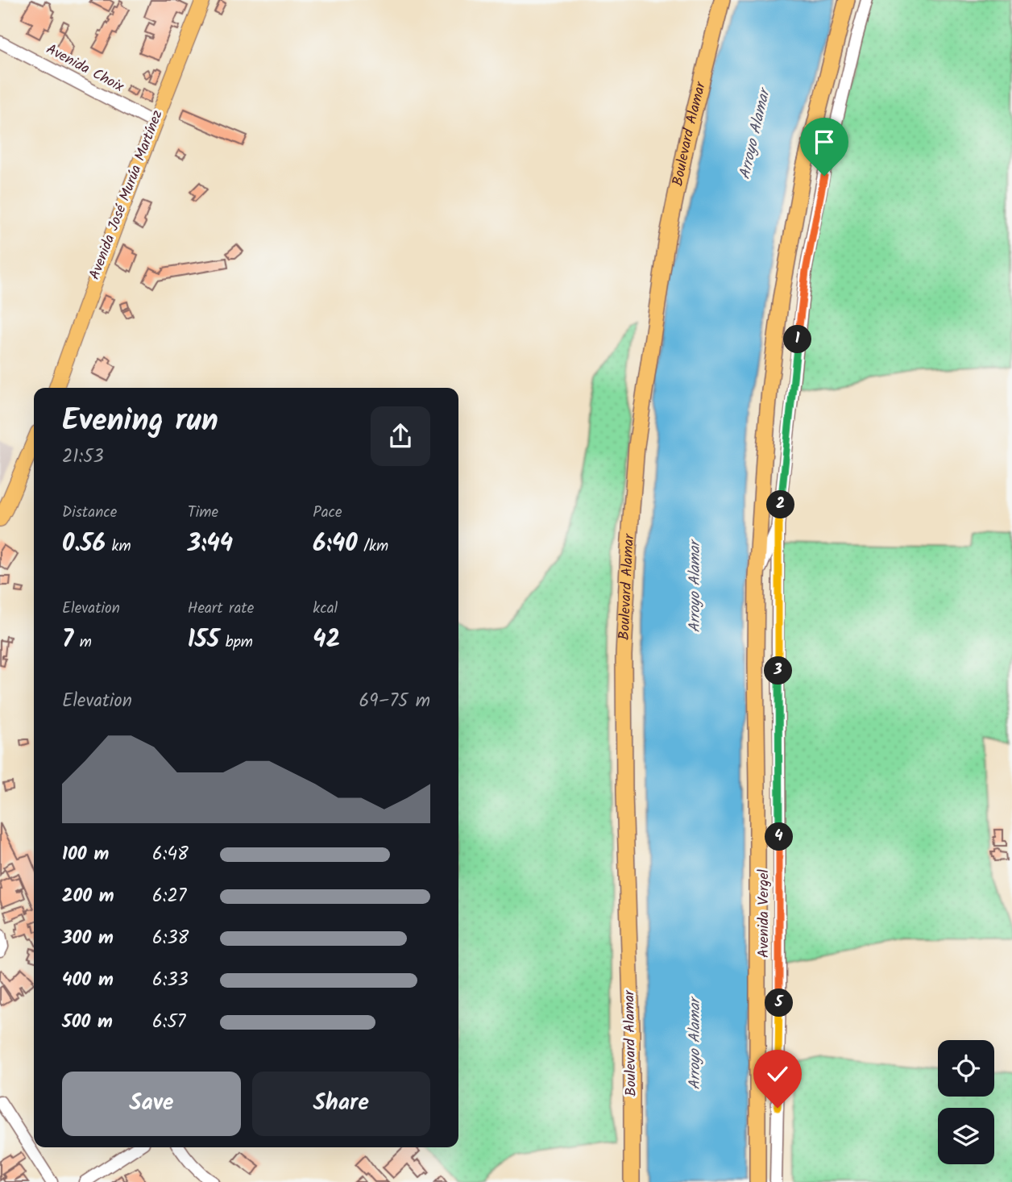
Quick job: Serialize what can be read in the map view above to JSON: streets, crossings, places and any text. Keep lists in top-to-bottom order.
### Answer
{
  "streets": {
    "highway": ["Boulevard Alamar"],
    "main road": ["Avenida José Murúa Martínez"],
    "street": ["Avenida Choix", "Avenida Vergel"]
  },
  "crossings": [
    ["Avenida Choix", "Avenida José Murúa Martínez"]
  ],
  "water": ["Arroyo Alamar"],
  "page": {
    "pins": [
      "1",
      "2",
      "3",
      "4",
      "5"
    ],
    "heading": ["Evening run", "21:53"],
    "stats": [
      ["Distance", "0.56 km"],
      ["Time", "3:44"],
      ["Pace", "6:40 /km"],
      ["Elevation", "7 m"],
      ["Heart rate", "155 bpm"],
      ["kcal", "42"]
    ],
    "chart": ["Elevation", "69–75 m"],
    "list": [
      {
        "name": "100 m",
        "note": "6:48"
      },
      {
        "name": "200 m",
        "note": "6:27"
      },
      {
        "name": "300 m",
        "note": "6:38"
      },
      {
        "name": "400 m",
        "note": "6:33"
      },
      {
        "name": "500 m",
        "note": "6:57"
      }
    ],
    "buttons": ["Save", "Share"]
  }
}
